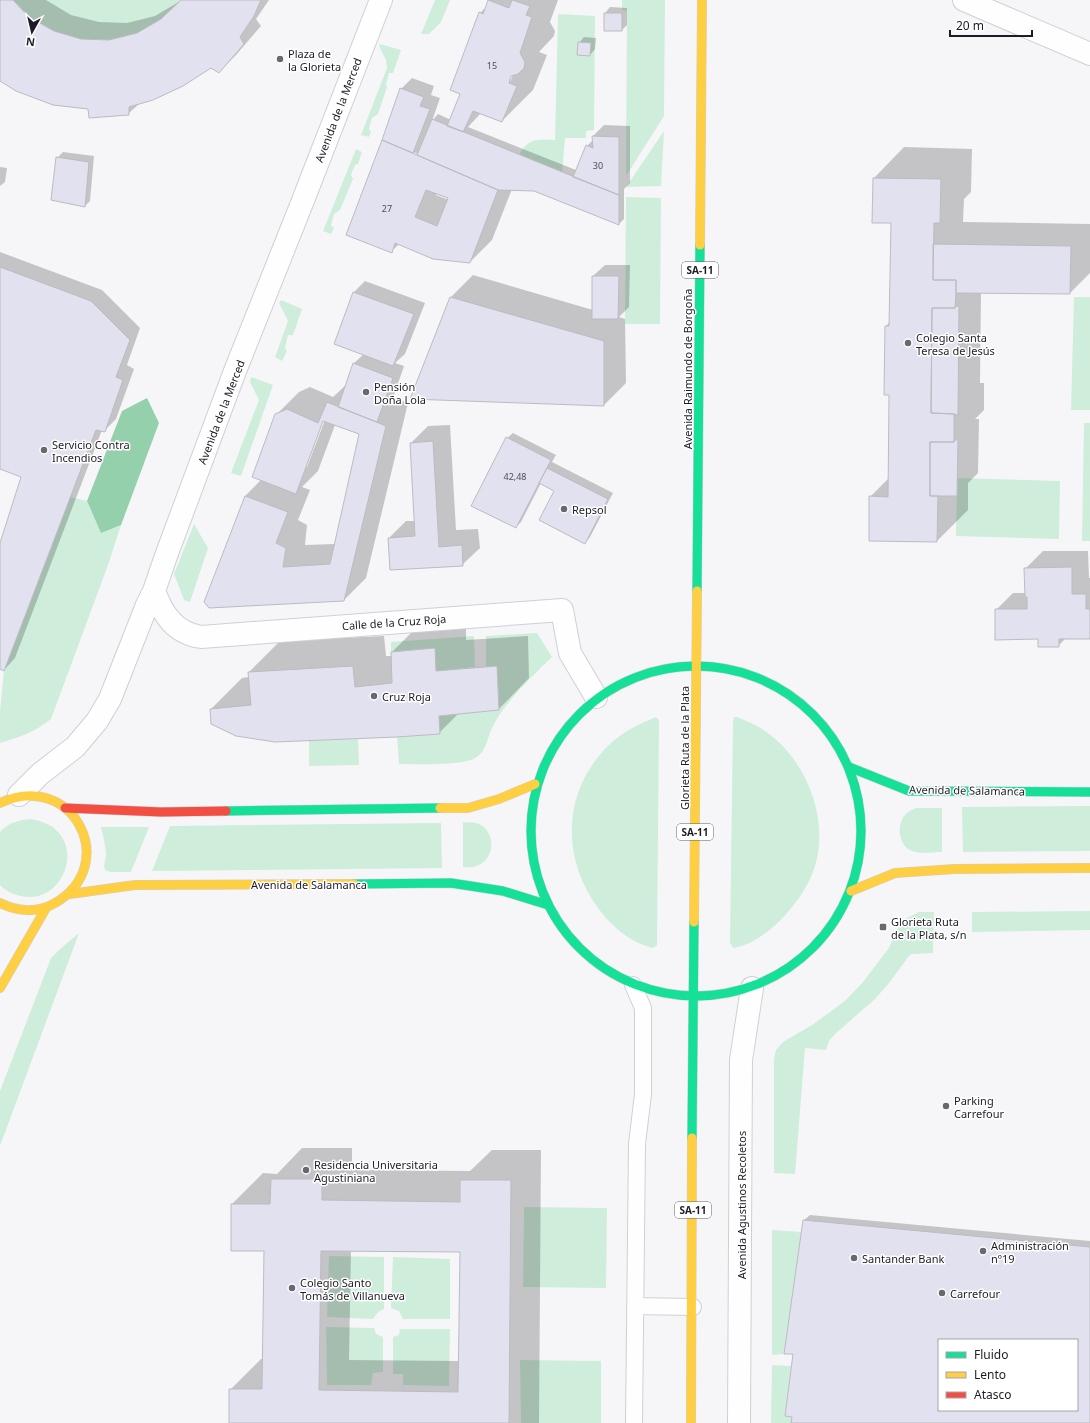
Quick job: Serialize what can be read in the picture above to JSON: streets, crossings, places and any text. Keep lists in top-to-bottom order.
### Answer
{
  "streets": {
    "main road": [
      "SA-11",
      "Avenida Raimundo de Borgoña",
      "Glorieta Ruta de la Plata",
      "Avenida de Salamanca"
    ],
    "street": ["Avenida de la Merced", "Calle de la Cruz Roja", "Avenida Agustinos Recoletos"]
  },
  "crossings": [
    ["Avenida de la Merced", "Calle de la Cruz Roja"],
    ["SA-11", "Glorieta Ruta de la Plata"],
    ["Avenida Raimundo de Borgoña", "Glorieta Ruta de la Plata"]
  ],
  "places": {
    "other": [
      "Plaza de la Glorieta",
      "Colegio Santa Teresa de Jesús",
      "Pensión Doña Lola",
      "Servicio Contra Incendios",
      "Repsol",
      "Cruz Roja",
      "Parking Carrefour",
      "Residencia Universitaria Agustiniana",
      "Administración nº19",
      "Santander Bank",
      "Colegio Santo Tomás de Villanueva",
      "Carrefour"
    ],
    "transit": ["Glorieta Ruta de la Plata, s/n"]
  },
  "house_numbers": [
    "15",
    "30",
    "27",
    "42,48"
  ],
  "legend": ["Fluido", "Lento", "Atasco"],
  "scale_bar": "20 m",
  "north": "bottom"
}
